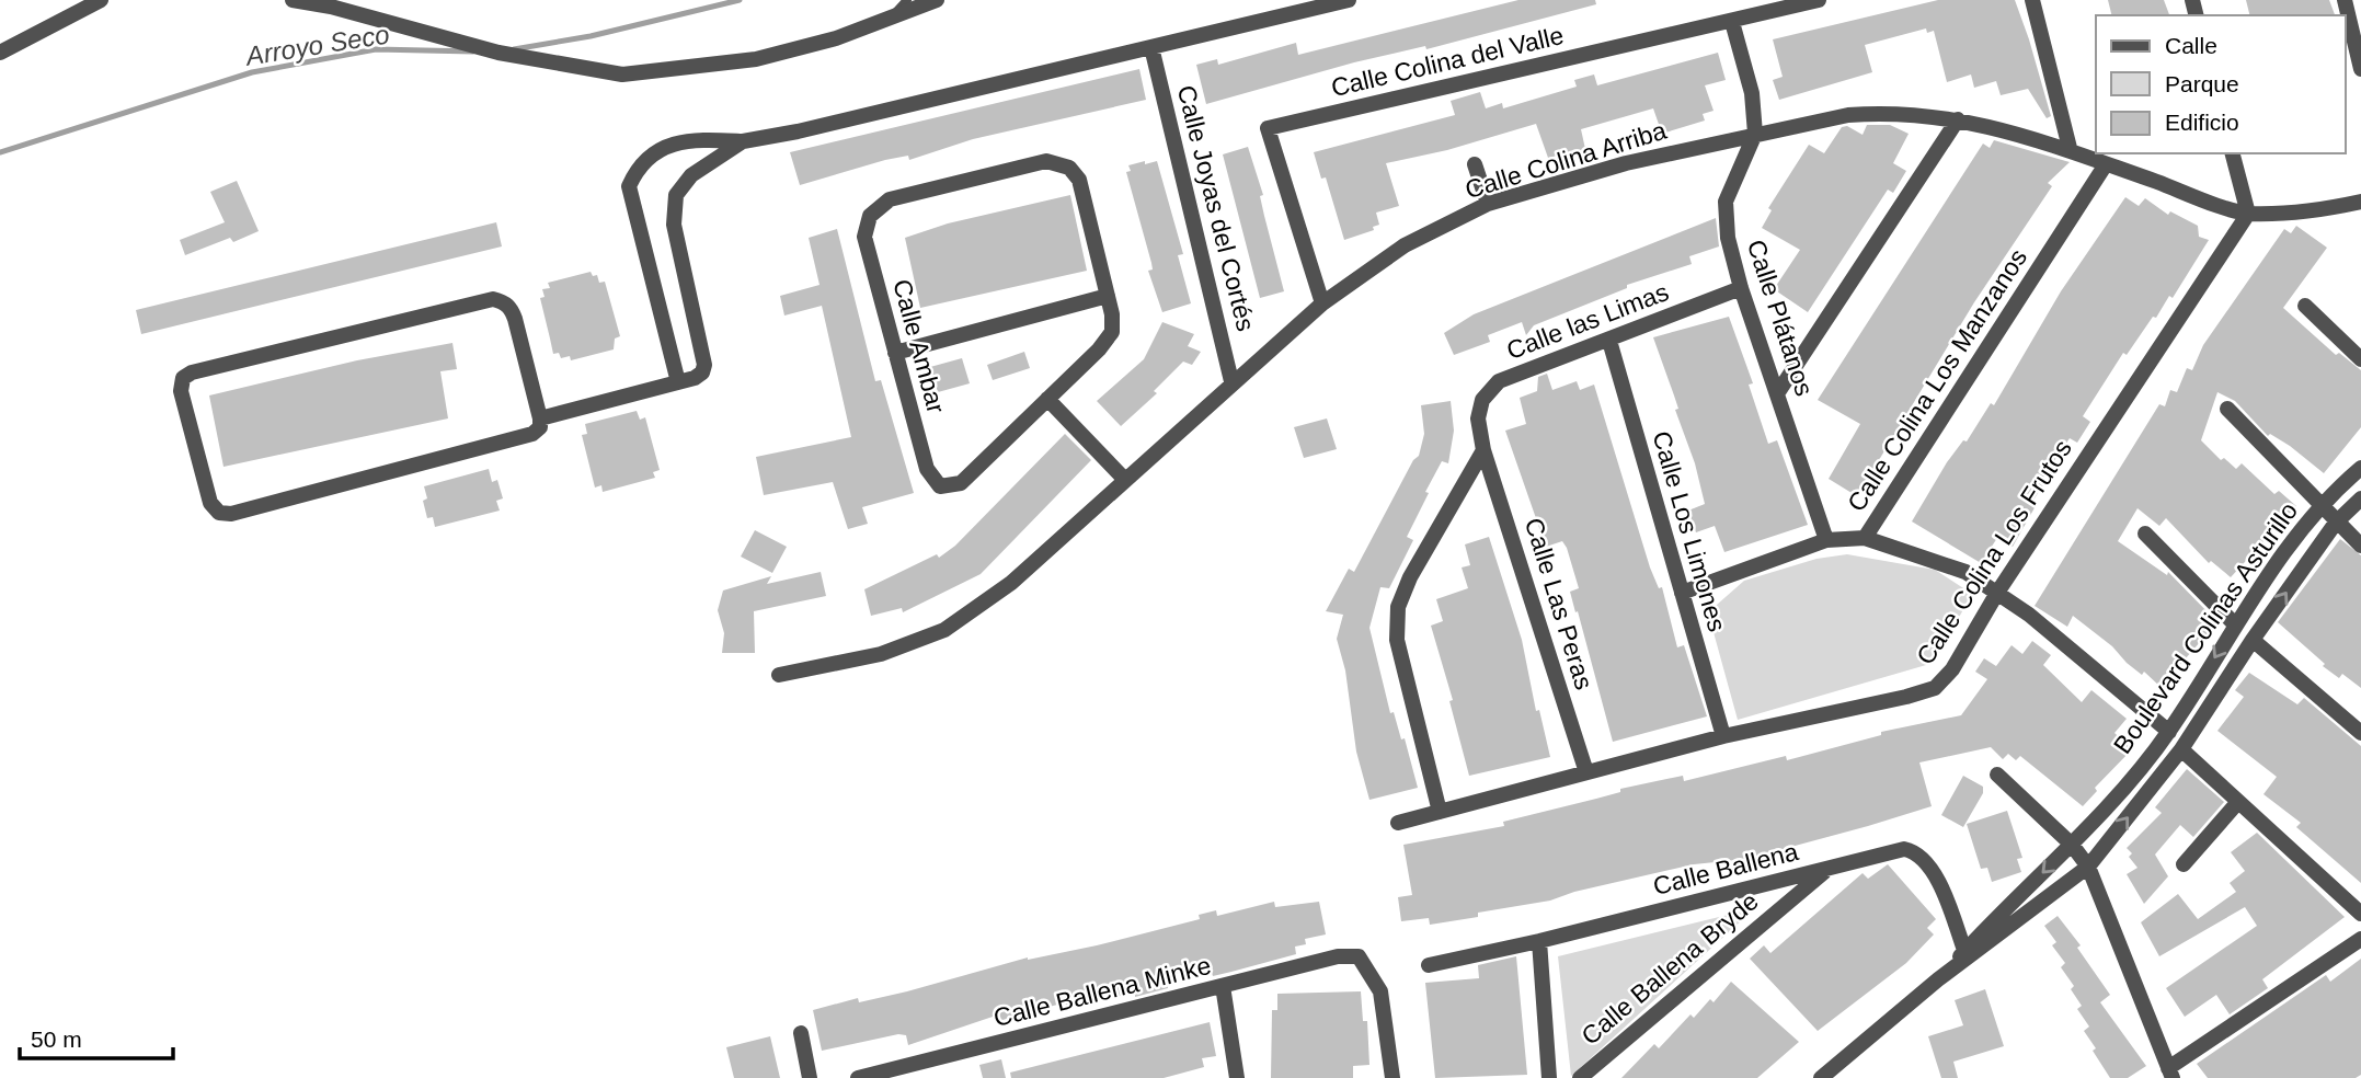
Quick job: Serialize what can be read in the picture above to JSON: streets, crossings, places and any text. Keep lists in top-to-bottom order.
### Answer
{
  "streets": {
    "street": [
      "Calle Colina del Valle",
      "Calle Colina Arriba",
      "Calle Joyas del Cortés",
      "Calle Plátanos",
      "Calle las Limas",
      "Calle Ambar",
      "Calle Colina Los Manzanos",
      "Calle Los Limones",
      "Calle Colina Los Frutos",
      "Calle Las Peras",
      "Boulevard Colinas Asturillo",
      "Calle Ballena",
      "Calle Ballena Bryde",
      "Calle Ballena Minke"
    ]
  },
  "crossings": [
    ["Calle Colina del Valle", "Calle Colina Arriba"],
    ["Calle Colina del Valle", "Calle Plátanos"],
    ["Calle Colina Arriba", "Calle Joyas del Cortés"],
    ["Calle Colina Arriba", "Calle Plátanos"],
    ["Calle Colina Arriba", "Calle Colina Los Manzanos"],
    ["Calle Colina Arriba", "Calle Colina Los Frutos"],
    ["Calle Plátanos", "Calle las Limas"],
    ["Calle Plátanos", "Calle Colina Los Manzanos"],
    ["Calle las Limas", "Calle Los Limones"],
    ["Calle las Limas", "Calle Las Peras"],
    ["Calle Colina Los Manzanos", "Calle Los Limones"],
    ["Calle Los Limones", "Calle Colina Los Frutos"],
    ["Calle Colina Los Frutos", "Calle Las Peras"],
    ["Boulevard Colinas Asturillo", "Calle Ballena"],
    ["Calle Ballena", "Calle Ballena Bryde"]
  ],
  "water": ["Arroyo Seco"],
  "legend": ["Calle", "Parque", "Edificio"],
  "scale_bar": "50 m"
}
